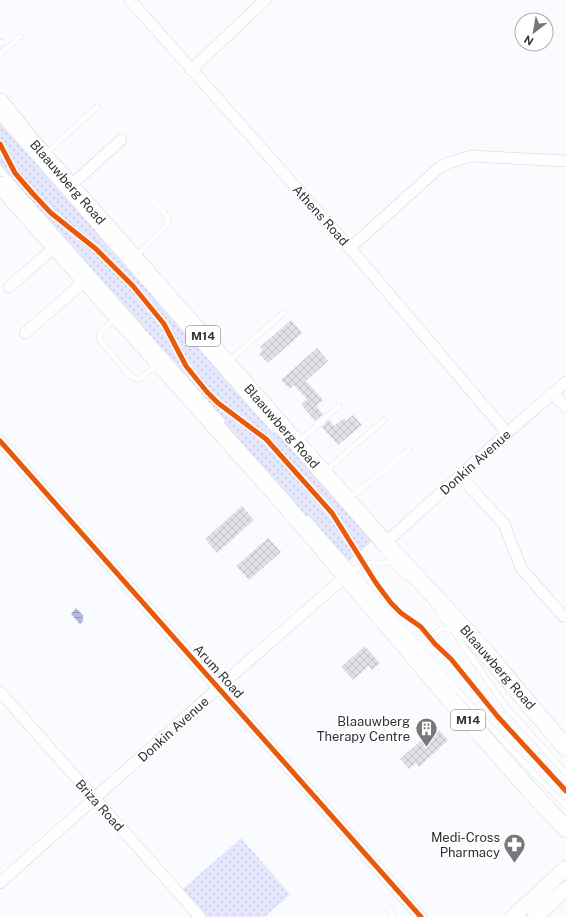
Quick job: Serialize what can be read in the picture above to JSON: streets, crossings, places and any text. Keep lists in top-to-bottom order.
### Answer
{
  "streets": {
    "main road": ["Blaauwberg Road", "M14"],
    "street": [
      "Athens Road",
      "Donkin Avenue",
      "Arum Road",
      "Briza Road"
    ]
  },
  "crossings": [
    ["Blaauwberg Road", "Donkin Avenue"],
    ["Athens Road", "Donkin Avenue"],
    ["M14", "Donkin Avenue"],
    ["Donkin Avenue", "Arum Road"],
    ["Donkin Avenue", "Briza Road"]
  ],
  "places": {
    "building": ["Blaauwberg Therapy Centre"],
    "pharmacy": ["Medi-Cross Pharmacy"]
  },
  "north": "bottom left"
}
